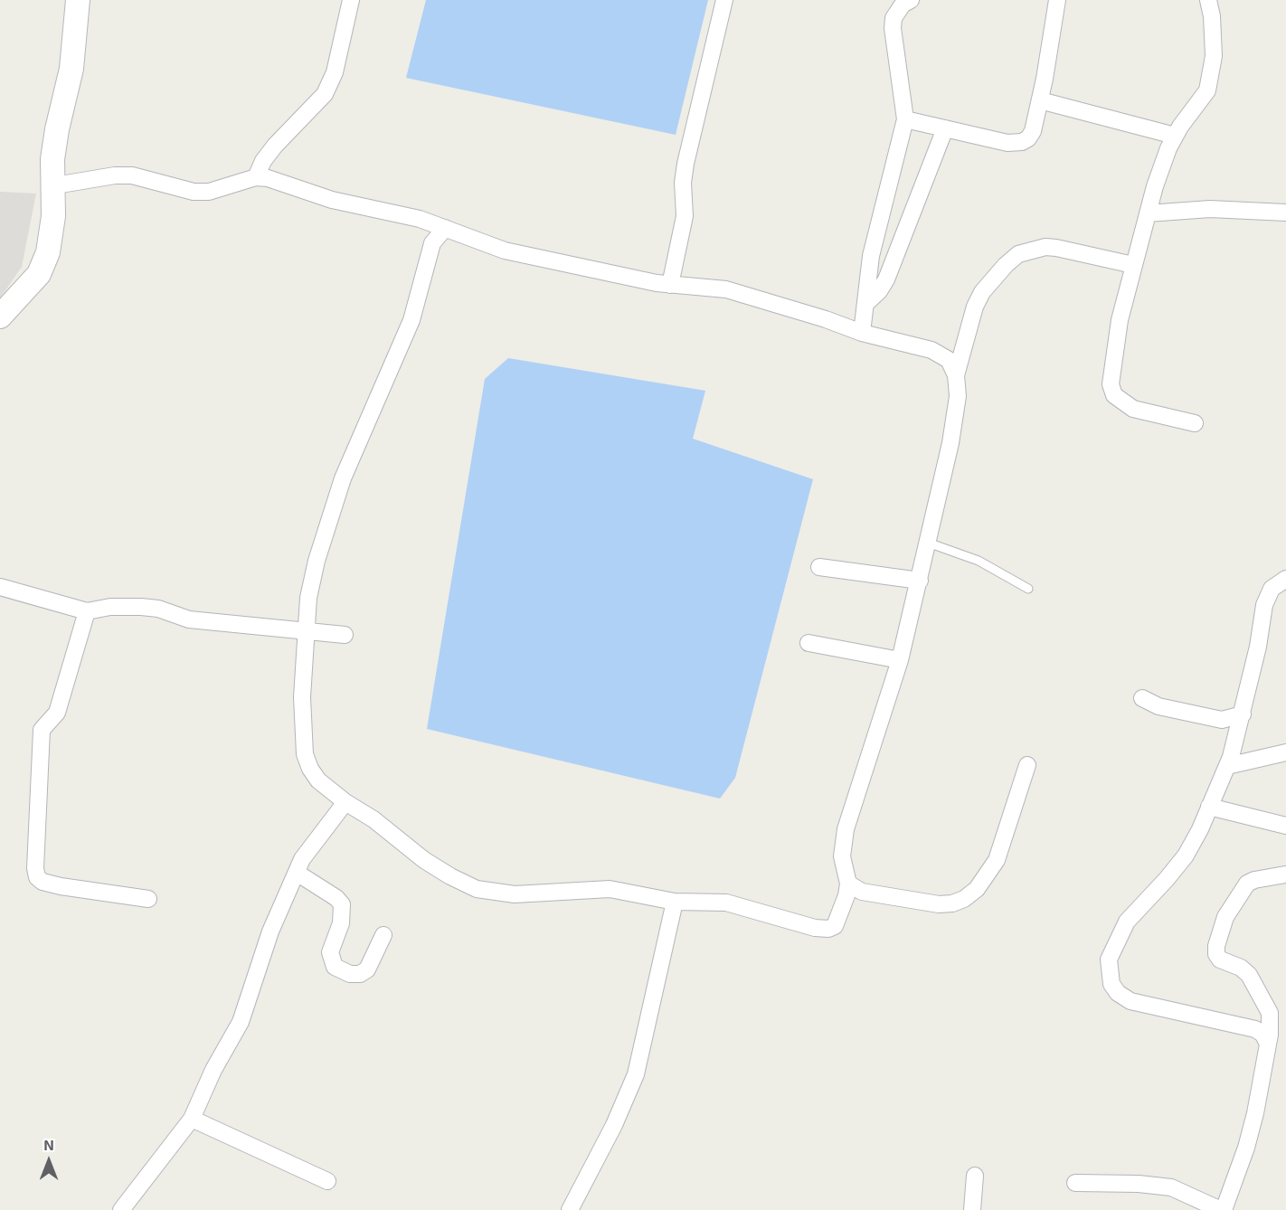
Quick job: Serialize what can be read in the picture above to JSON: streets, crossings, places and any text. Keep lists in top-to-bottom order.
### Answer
{
  "north": "top"
}
